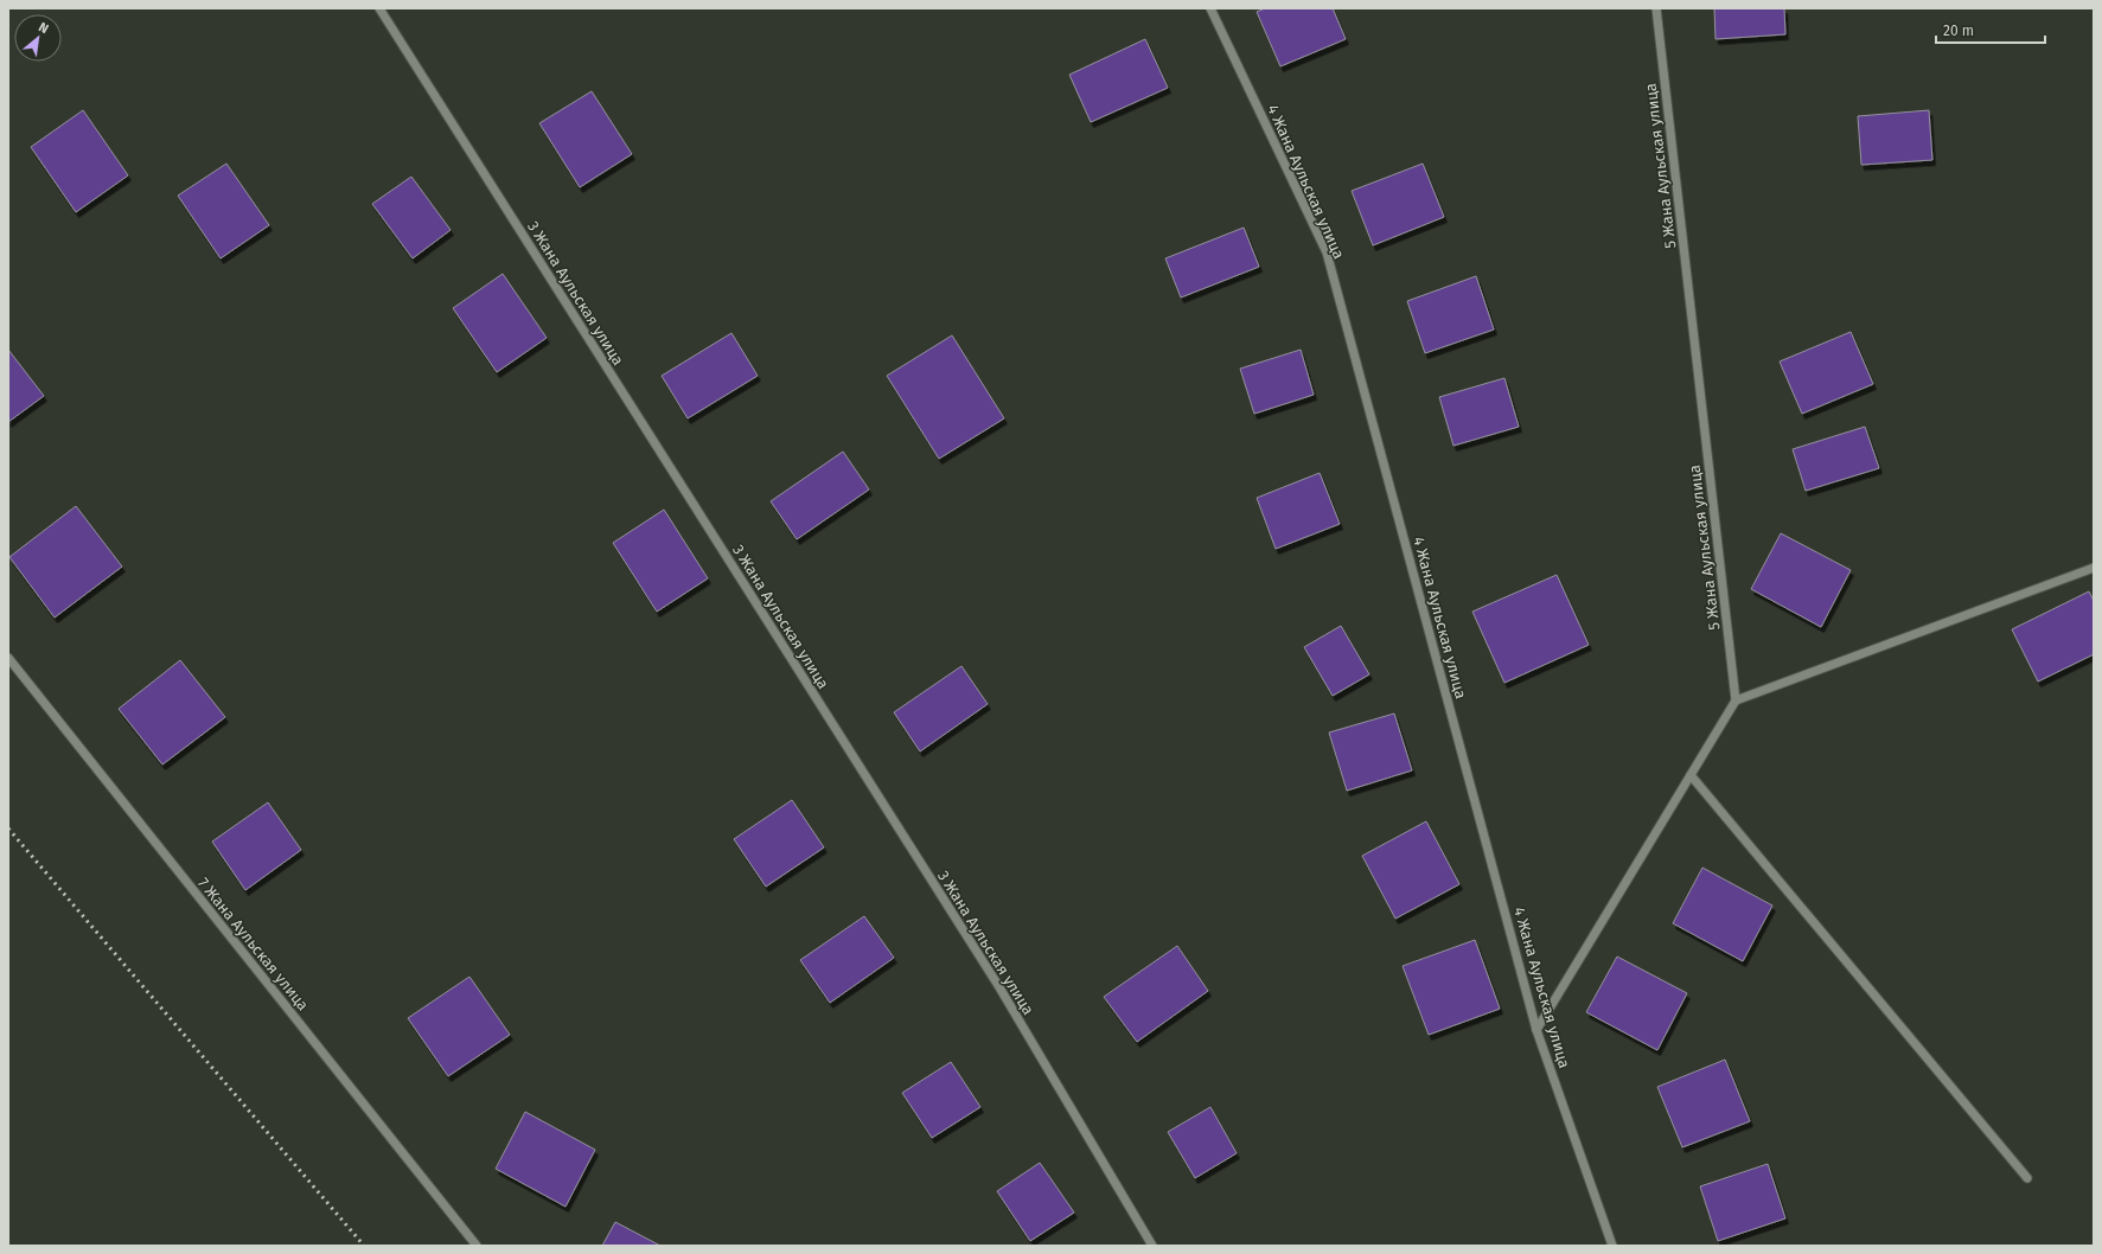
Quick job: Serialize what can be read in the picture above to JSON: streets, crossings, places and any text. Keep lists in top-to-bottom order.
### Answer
{
  "streets": {
    "street": [
      "5 Жана Аульская улица",
      "4 Жана Аульская улица",
      "3 Жана Аульская улица",
      "7 Жана Аульская улица"
    ]
  },
  "scale_bar": "20 m",
  "north": "top right"
}
